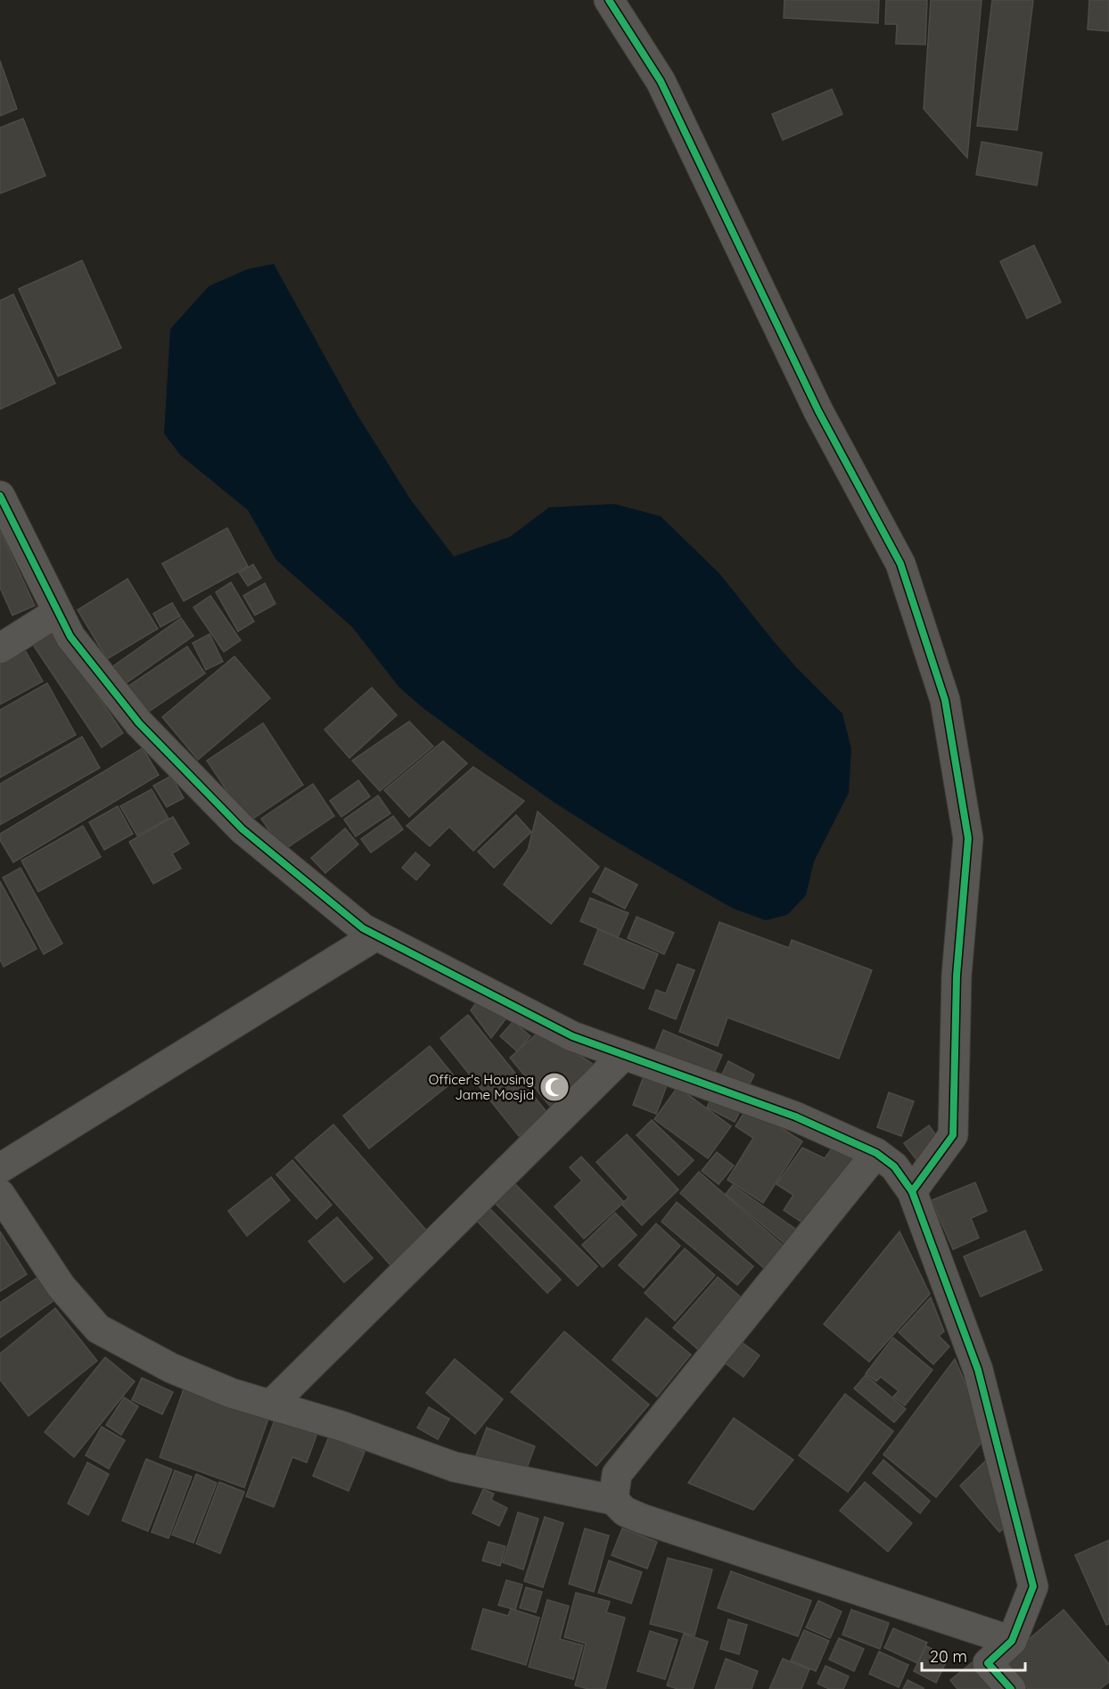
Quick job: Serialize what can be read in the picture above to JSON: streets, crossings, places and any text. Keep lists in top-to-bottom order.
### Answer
{
  "places": {
    "mosque": ["Officer's Housing Jame Mosjid"]
  },
  "scale_bar": "20 m"
}
